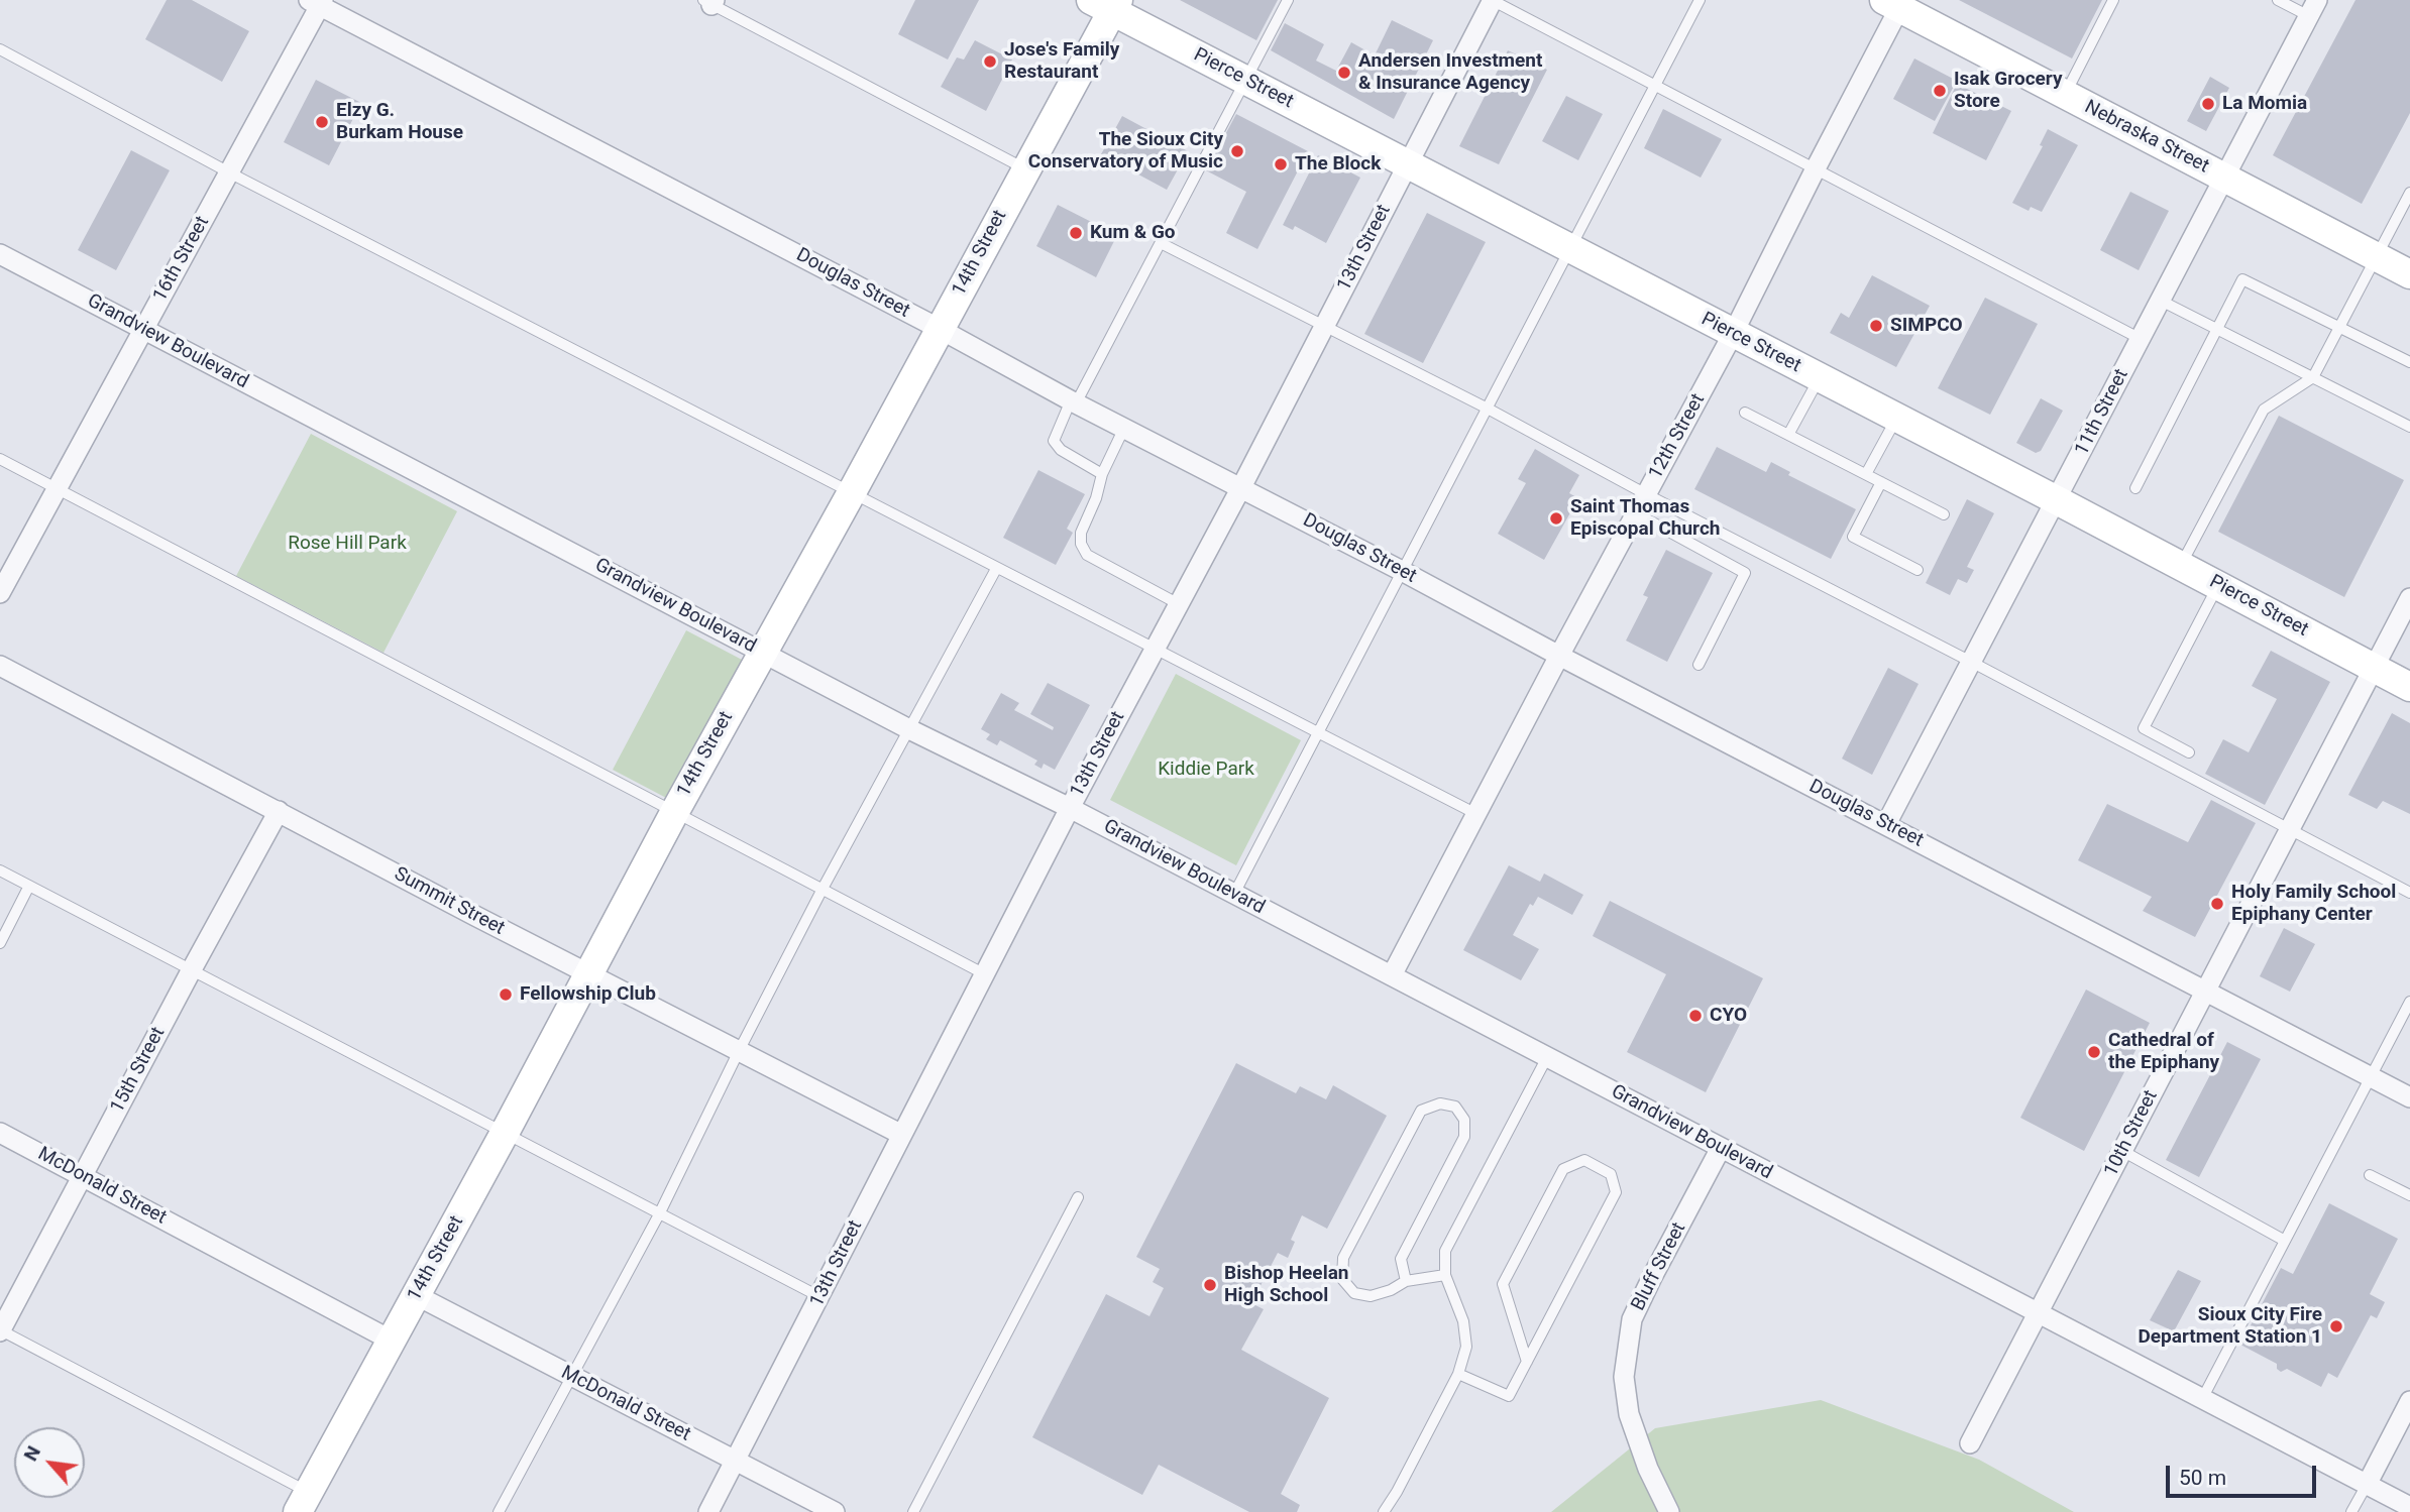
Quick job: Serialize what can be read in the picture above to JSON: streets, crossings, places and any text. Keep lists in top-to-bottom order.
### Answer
{
  "streets": {
    "main road": ["Pierce Street", "Nebraska Street", "14th Street"],
    "street": [
      "13th Street",
      "16th Street",
      "Douglas Street",
      "Grandview Boulevard",
      "11th Street",
      "12th Street",
      "Summit Street",
      "15th Street",
      "10th Street",
      "McDonald Street",
      "Bluff Street"
    ]
  },
  "crossings": [
    ["Pierce Street", "13th Street"],
    ["Pierce Street", "14th Street"],
    ["Pierce Street", "11th Street"],
    ["Pierce Street", "12th Street"],
    ["Pierce Street", "10th Street"],
    ["Nebraska Street", "11th Street"],
    ["Nebraska Street", "12th Street"],
    ["13th Street", "Douglas Street"],
    ["13th Street", "Grandview Boulevard"],
    ["13th Street", "Summit Street"],
    ["13th Street", "McDonald Street"],
    ["14th Street", "Douglas Street"],
    ["14th Street", "Grandview Boulevard"],
    ["14th Street", "Summit Street"],
    ["14th Street", "McDonald Street"],
    ["16th Street", "Douglas Street"],
    ["16th Street", "Grandview Boulevard"],
    ["Douglas Street", "11th Street"],
    ["Douglas Street", "12th Street"],
    ["Douglas Street", "10th Street"],
    ["Grandview Boulevard", "12th Street"],
    ["Grandview Boulevard", "10th Street"],
    ["Grandview Boulevard", "Bluff Street"],
    ["Summit Street", "15th Street"],
    ["15th Street", "McDonald Street"]
  ],
  "parks": ["Rose Hill Park", "Kiddie Park"],
  "places": [
    "Jose's Family Restaurant",
    "Andersen Investment & Insurance Agency",
    "Isak Grocery Store",
    "La Momia",
    "Elzy G. Burkam House",
    "The Sioux City Conservatory of Music",
    "The Block",
    "Kum & Go",
    "SIMPCO",
    "Saint Thomas Episcopal Church",
    "Holy Family School Epiphany Center",
    "Fellowship Club",
    "CYO",
    "Cathedral of the Epiphany",
    "Bishop Heelan High School",
    "Sioux City Fire Department Station 1"
  ],
  "scale_bar": "50 m",
  "north": "top left"
}
